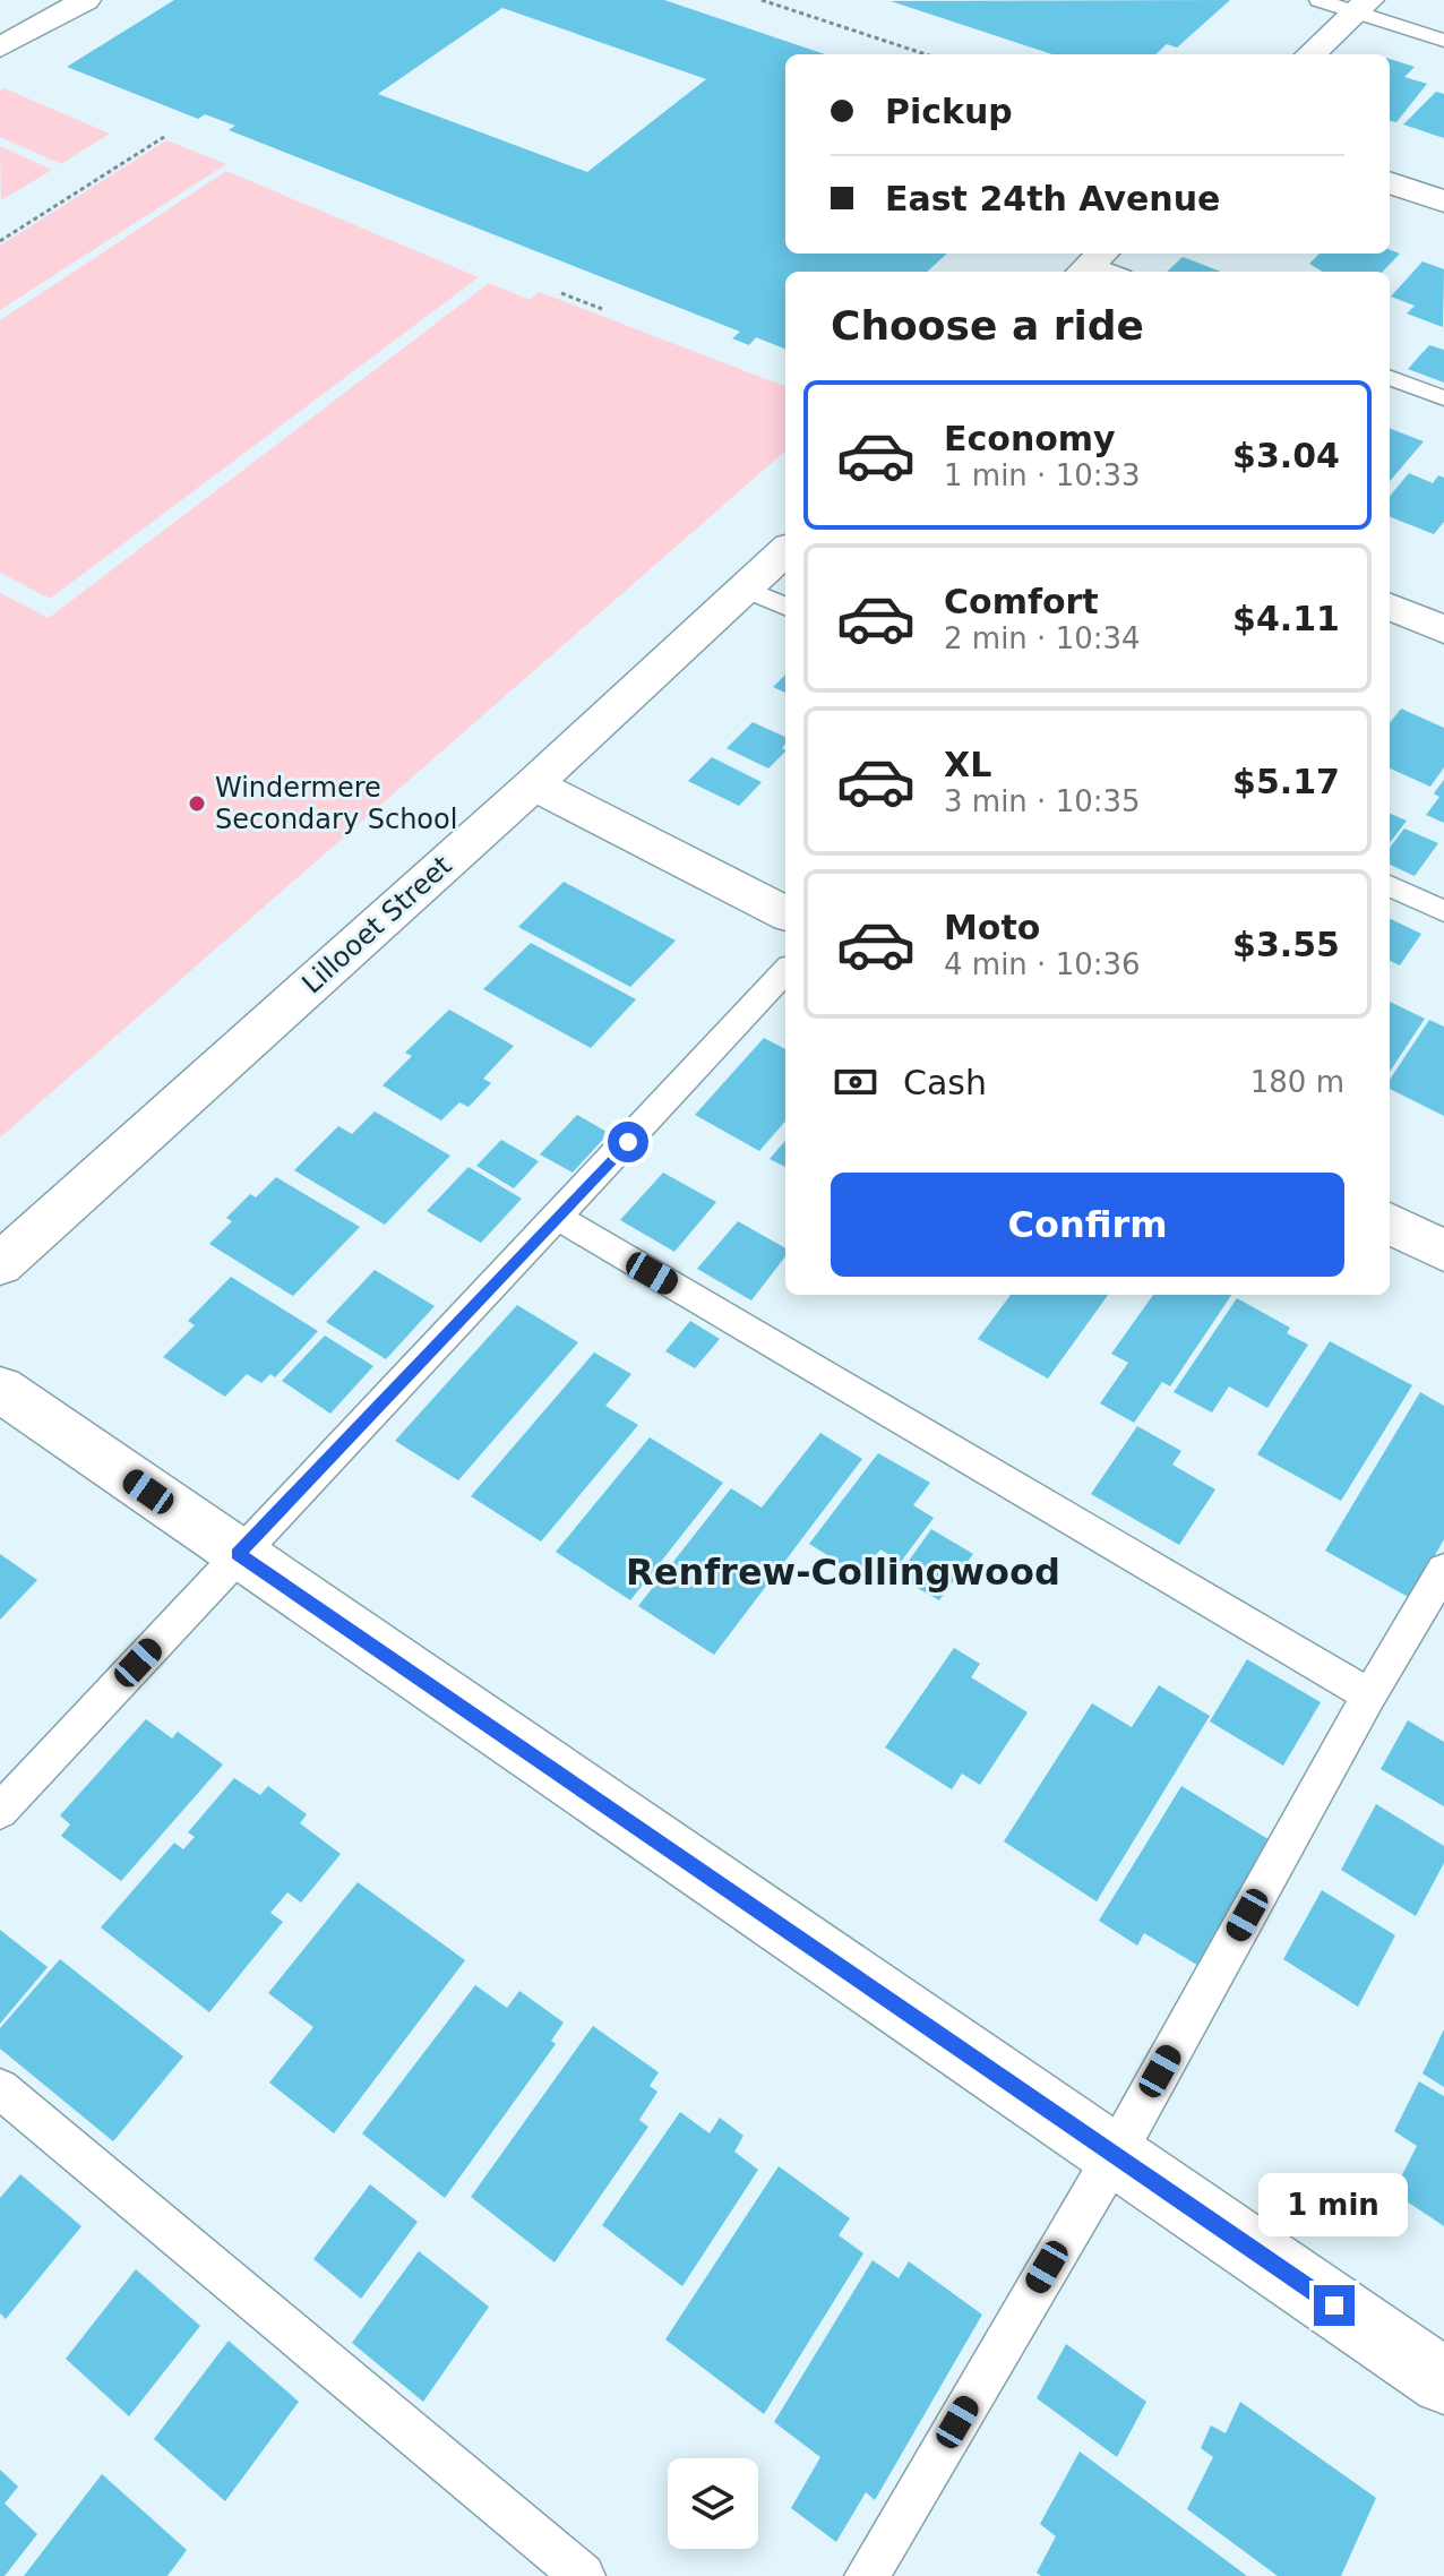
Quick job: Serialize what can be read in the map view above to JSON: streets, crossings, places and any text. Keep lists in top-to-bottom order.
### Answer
{
  "streets": {
    "street": ["Lillooet Street"]
  },
  "districts": ["Renfrew-Collingwood"],
  "places": ["Windermere Secondary School"],
  "page": {
    "banner": ["Pickup", "East 24th Avenue"],
    "heading": "Choose a ride",
    "list": [
      {
        "name": "Economy",
        "note": "1 min · 10:33",
        "value": "$3.04"
      },
      {
        "name": "Comfort",
        "note": "2 min · 10:34",
        "value": "$4.11"
      },
      {
        "name": "XL",
        "note": "3 min · 10:35",
        "value": "$5.17"
      },
      {
        "name": "Moto",
        "note": "4 min · 10:36",
        "value": "$3.55"
      }
    ],
    "pay": ["Cash", "180 m"],
    "buttons": "Confirm",
    "bubble": "1 min"
  }
}
